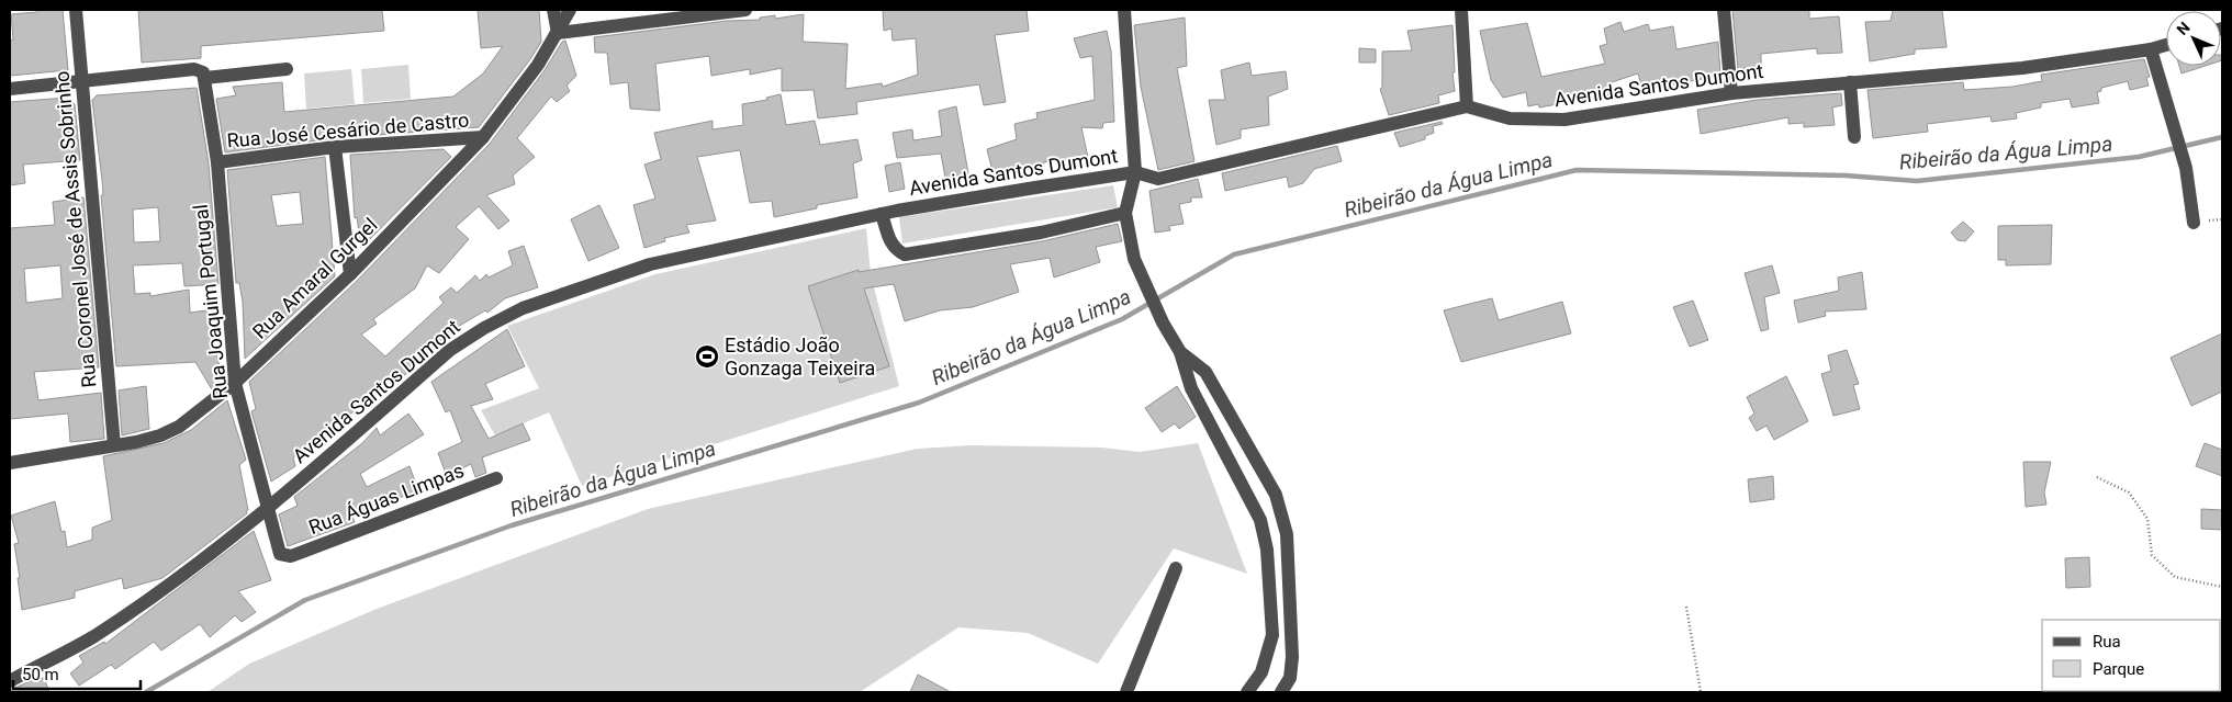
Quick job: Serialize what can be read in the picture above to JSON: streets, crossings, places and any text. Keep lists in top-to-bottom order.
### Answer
{
  "streets": {
    "street": [
      "Avenida Santos Dumont",
      "Rua José Cesário de Castro",
      "Rua Coronel José de Assis Sobrinho",
      "Rua Amaral Gurgel",
      "Rua Joaquim Portugal",
      "Rua Águas Limpas"
    ]
  },
  "crossings": [
    ["Avenida Santos Dumont", "Rua Joaquim Portugal"],
    ["Rua José Cesário de Castro", "Rua Amaral Gurgel"],
    ["Rua José Cesário de Castro", "Rua Joaquim Portugal"],
    ["Rua Coronel José de Assis Sobrinho", "Rua Amaral Gurgel"],
    ["Rua Amaral Gurgel", "Rua Joaquim Portugal"],
    ["Rua Joaquim Portugal", "Rua Águas Limpas"]
  ],
  "water": ["Ribeirão da Água Limpa"],
  "places": {
    "sports": ["Estádio João Gonzaga Teixeira"]
  },
  "legend": ["Rua", "Parque"],
  "scale_bar": "50 m",
  "north": "top left"
}
